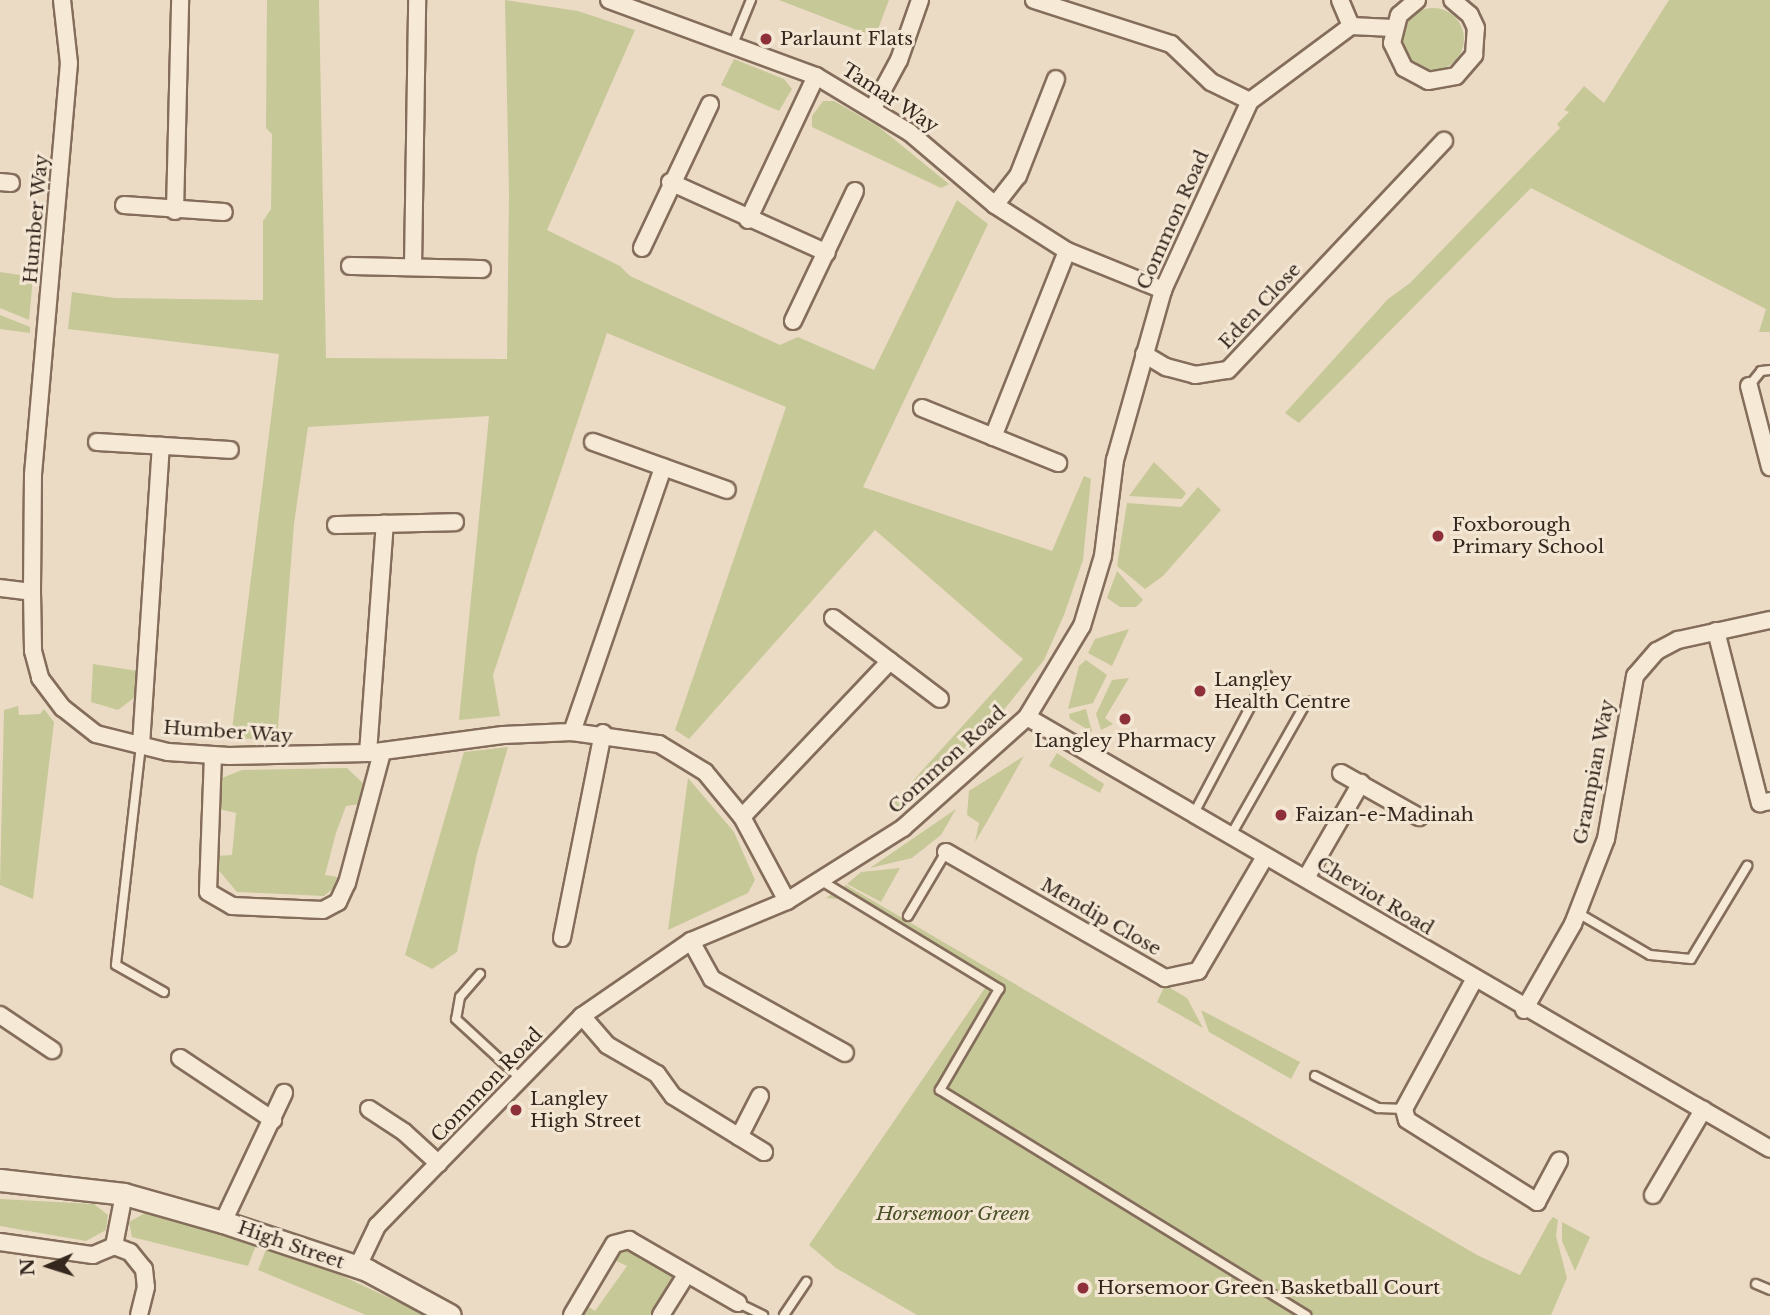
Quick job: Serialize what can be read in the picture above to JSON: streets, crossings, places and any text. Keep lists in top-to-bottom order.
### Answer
{
  "streets": {
    "main road": ["High Street"],
    "street": [
      "Tamar Way",
      "Humber Way",
      "Common Road",
      "Eden Close",
      "Grampian Way",
      "Cheviot Road",
      "Mendip Close"
    ]
  },
  "crossings": [
    ["Tamar Way", "Common Road"],
    ["Humber Way", "Common Road"],
    ["Common Road", "Eden Close"],
    ["Common Road", "Cheviot Road"],
    ["Common Road", "High Street"],
    ["Grampian Way", "Cheviot Road"],
    ["Cheviot Road", "Mendip Close"]
  ],
  "parks": ["Horsemoor Green"],
  "places": [
    "Parlaunt Flats",
    "Foxborough Primary School",
    "Langley Health Centre",
    "Langley Pharmacy",
    "Faizan-e-Madinah",
    "Langley High Street",
    "Horsemoor Green Basketball Court"
  ],
  "north": "left"
}
